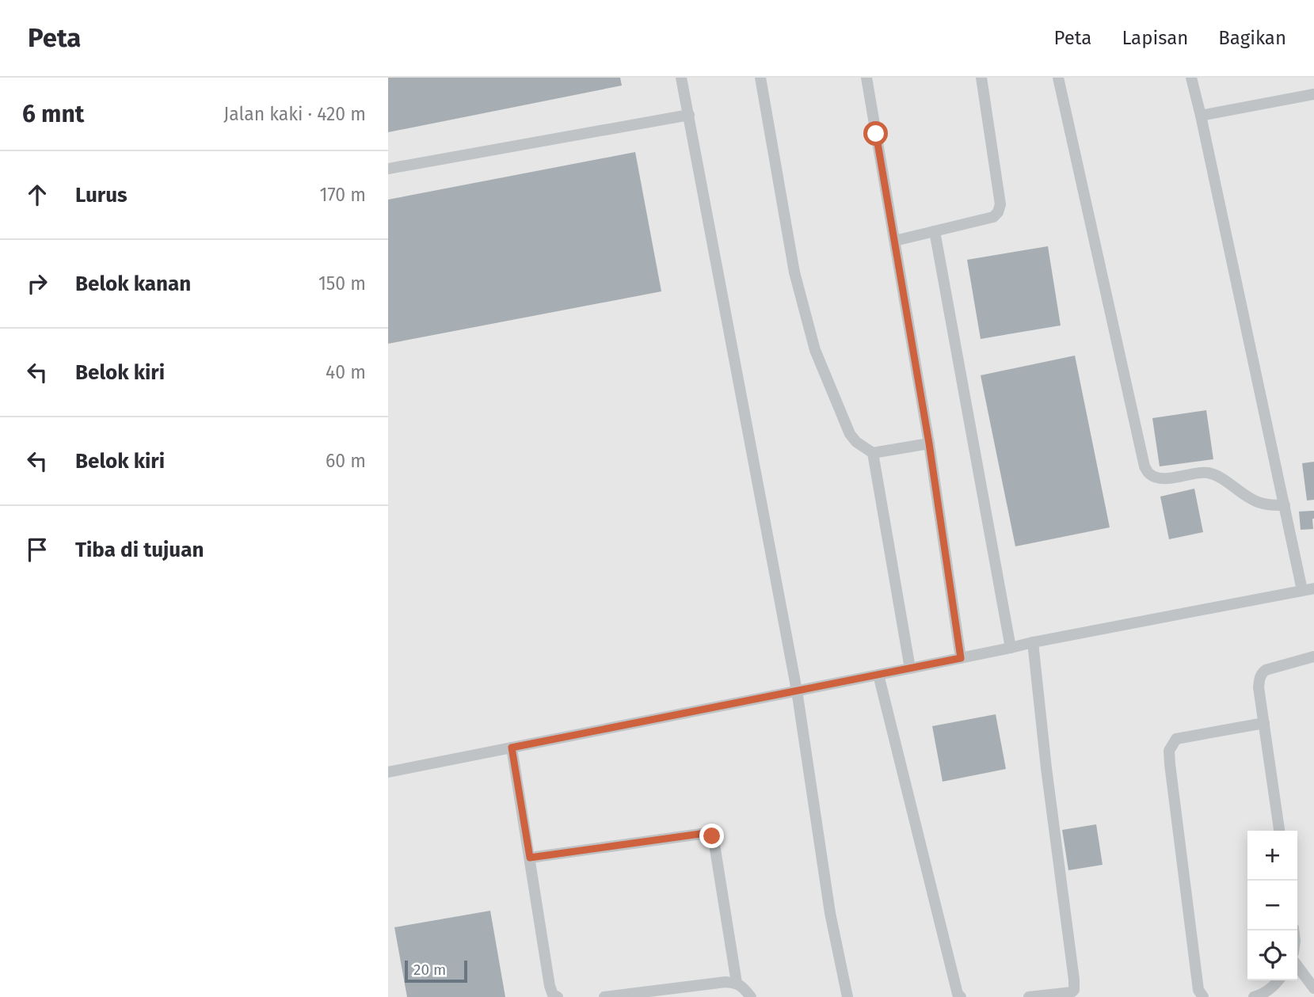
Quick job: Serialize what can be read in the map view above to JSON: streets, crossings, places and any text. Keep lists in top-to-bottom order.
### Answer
{
  "scale_bar": "20 m",
  "page": {
    "header": "Peta",
    "nav": ["Peta", "Lapisan", "Bagikan"],
    "heading": ["6 mnt", "Jalan kaki · 420 m"],
    "list": [
      ["Lurus", "170 m"],
      ["Belok kanan", "150 m"],
      ["Belok kiri", "40 m"],
      ["Belok kiri", "60 m"],
      "Tiba di tujuan"
    ],
    "map_buttons": ["+", "−"],
    "scale": "20 m"
  }
}
